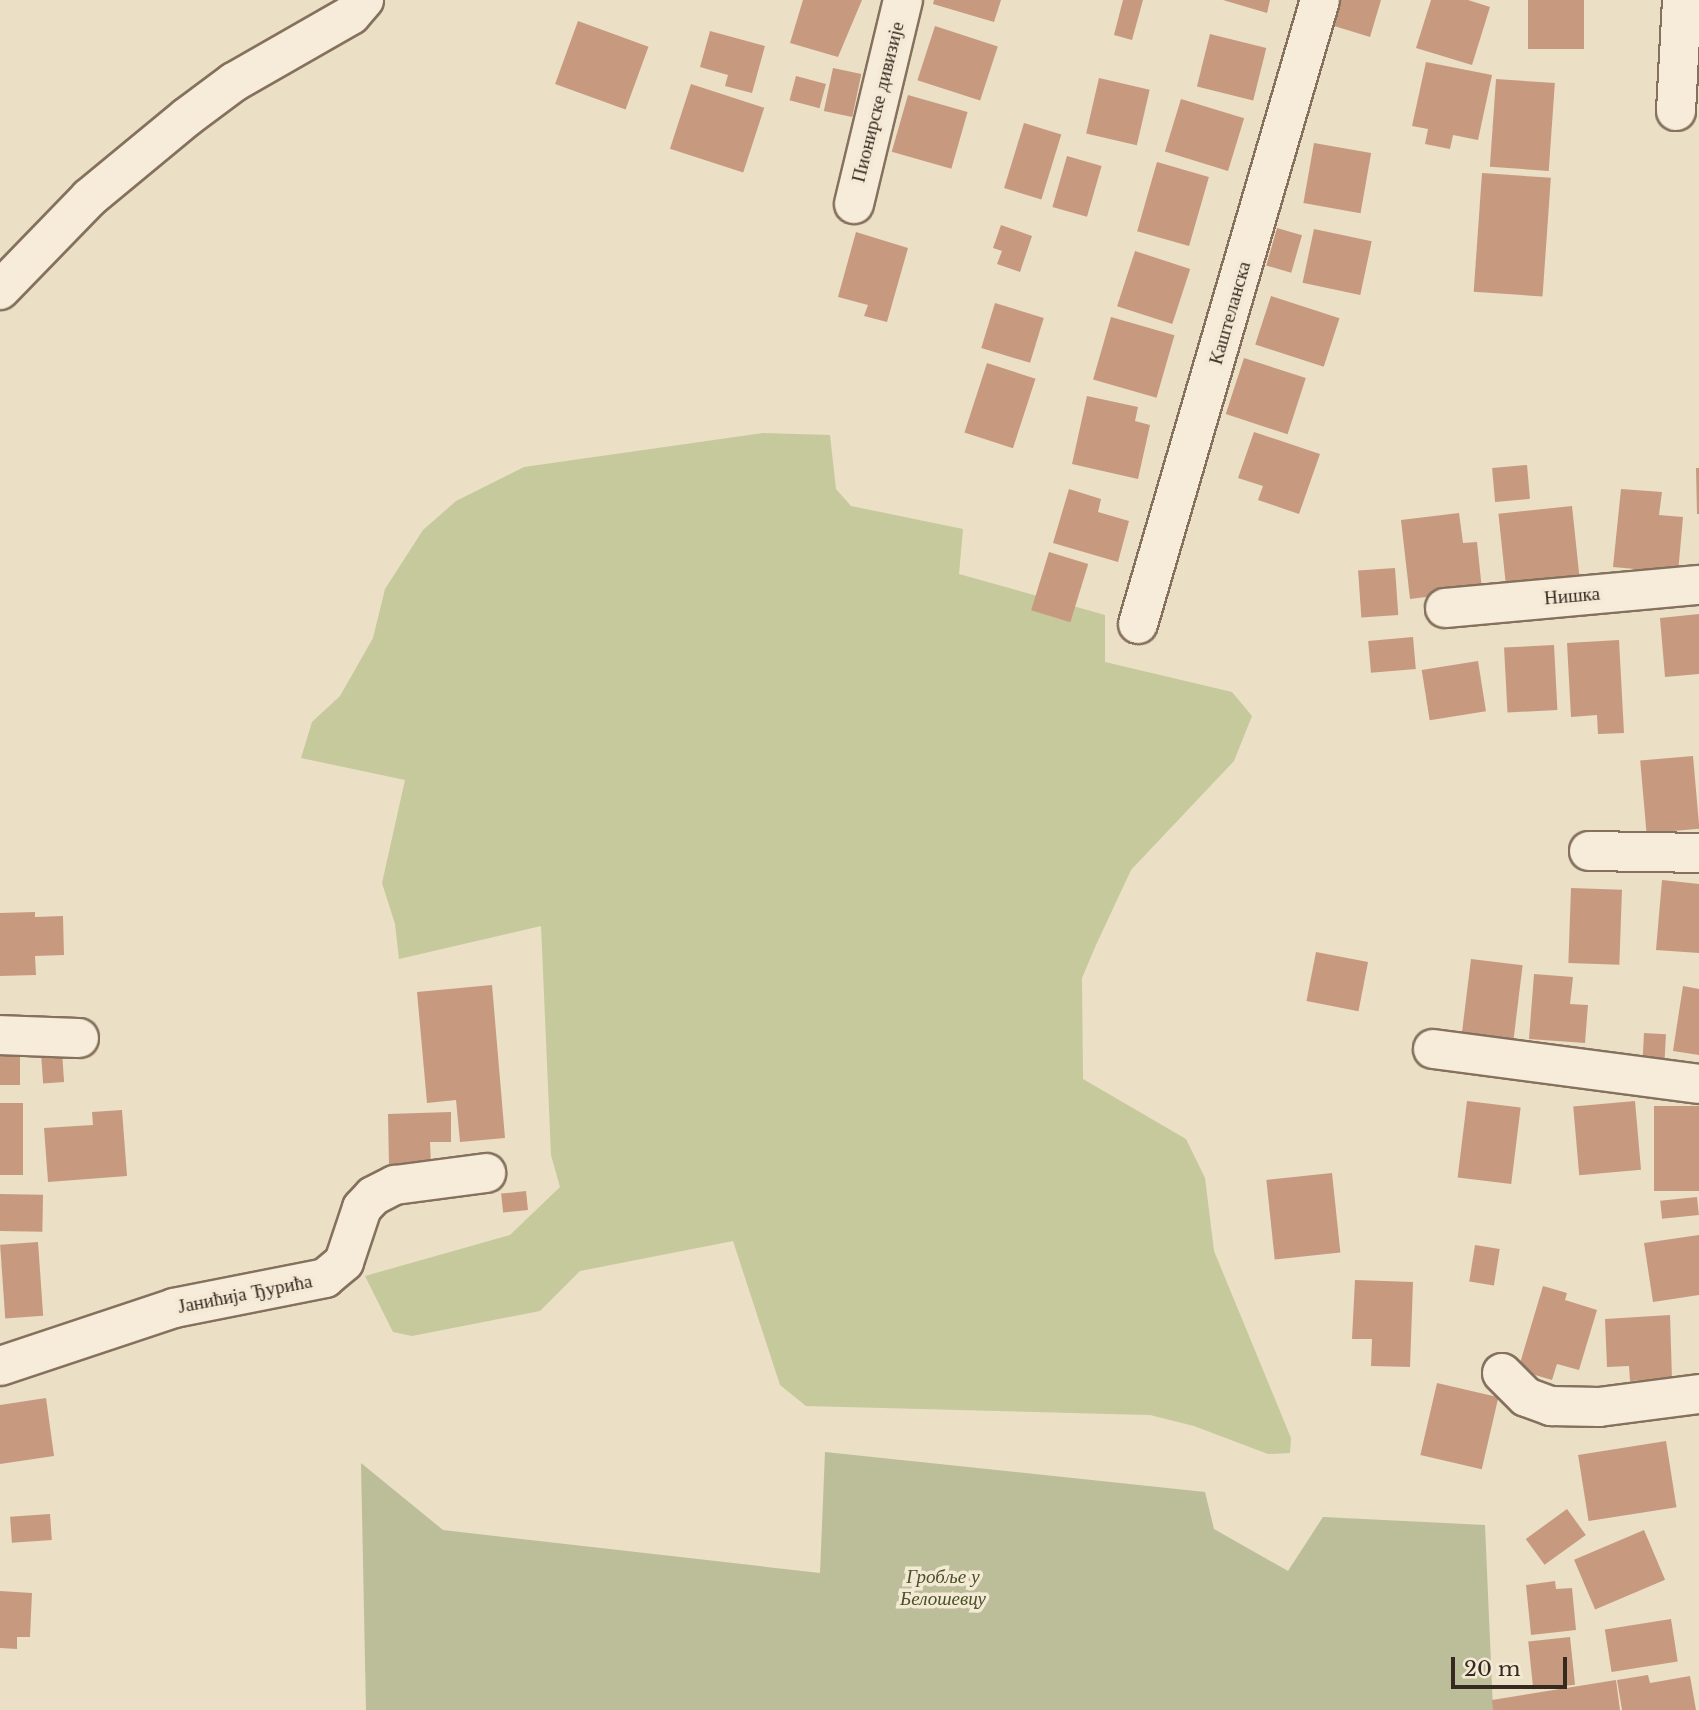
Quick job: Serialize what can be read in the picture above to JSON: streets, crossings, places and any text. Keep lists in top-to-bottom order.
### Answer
{
  "streets": {
    "street": [
      "Пионирске дивизије",
      "Каштеланска",
      "Нишка",
      "Јанићија Ђурића"
    ]
  },
  "parks": ["Гробље у Белошевцу"],
  "scale_bar": "20 m"
}
